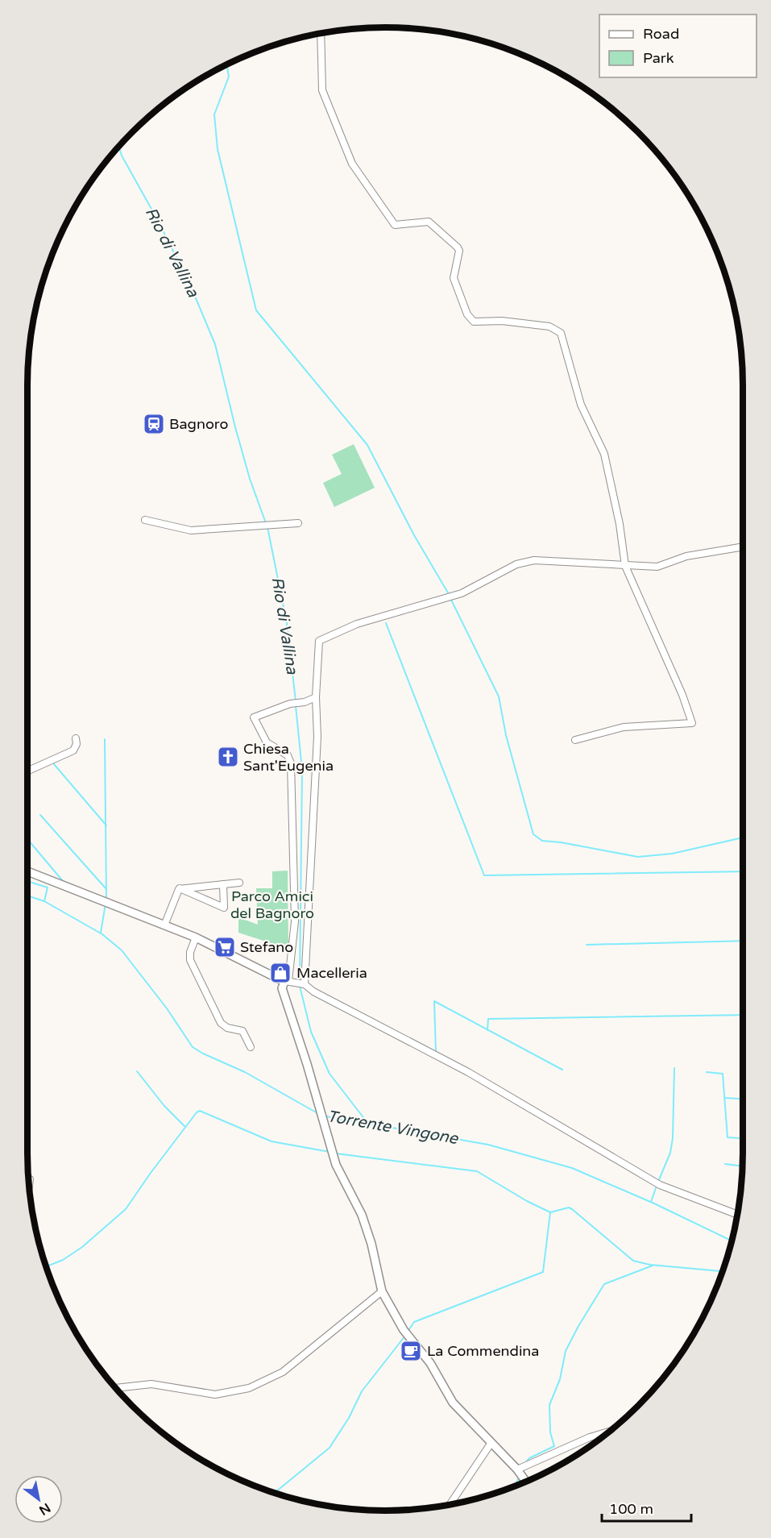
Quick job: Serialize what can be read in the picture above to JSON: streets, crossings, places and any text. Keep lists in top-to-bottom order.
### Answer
{
  "water": ["Rio di Vallina", "Torrente Vingone"],
  "parks": ["Parco Amici del Bagnoro"],
  "places": {
    "station": ["Bagnoro"],
    "church": ["Chiesa Sant'Eugenia"],
    "supermarket": ["Stefano"],
    "shop": ["Macelleria"],
    "cafe": ["La Commendina"]
  },
  "legend": ["Road", "Park"],
  "scale_bar": "100 m",
  "north": "bottom right"
}
